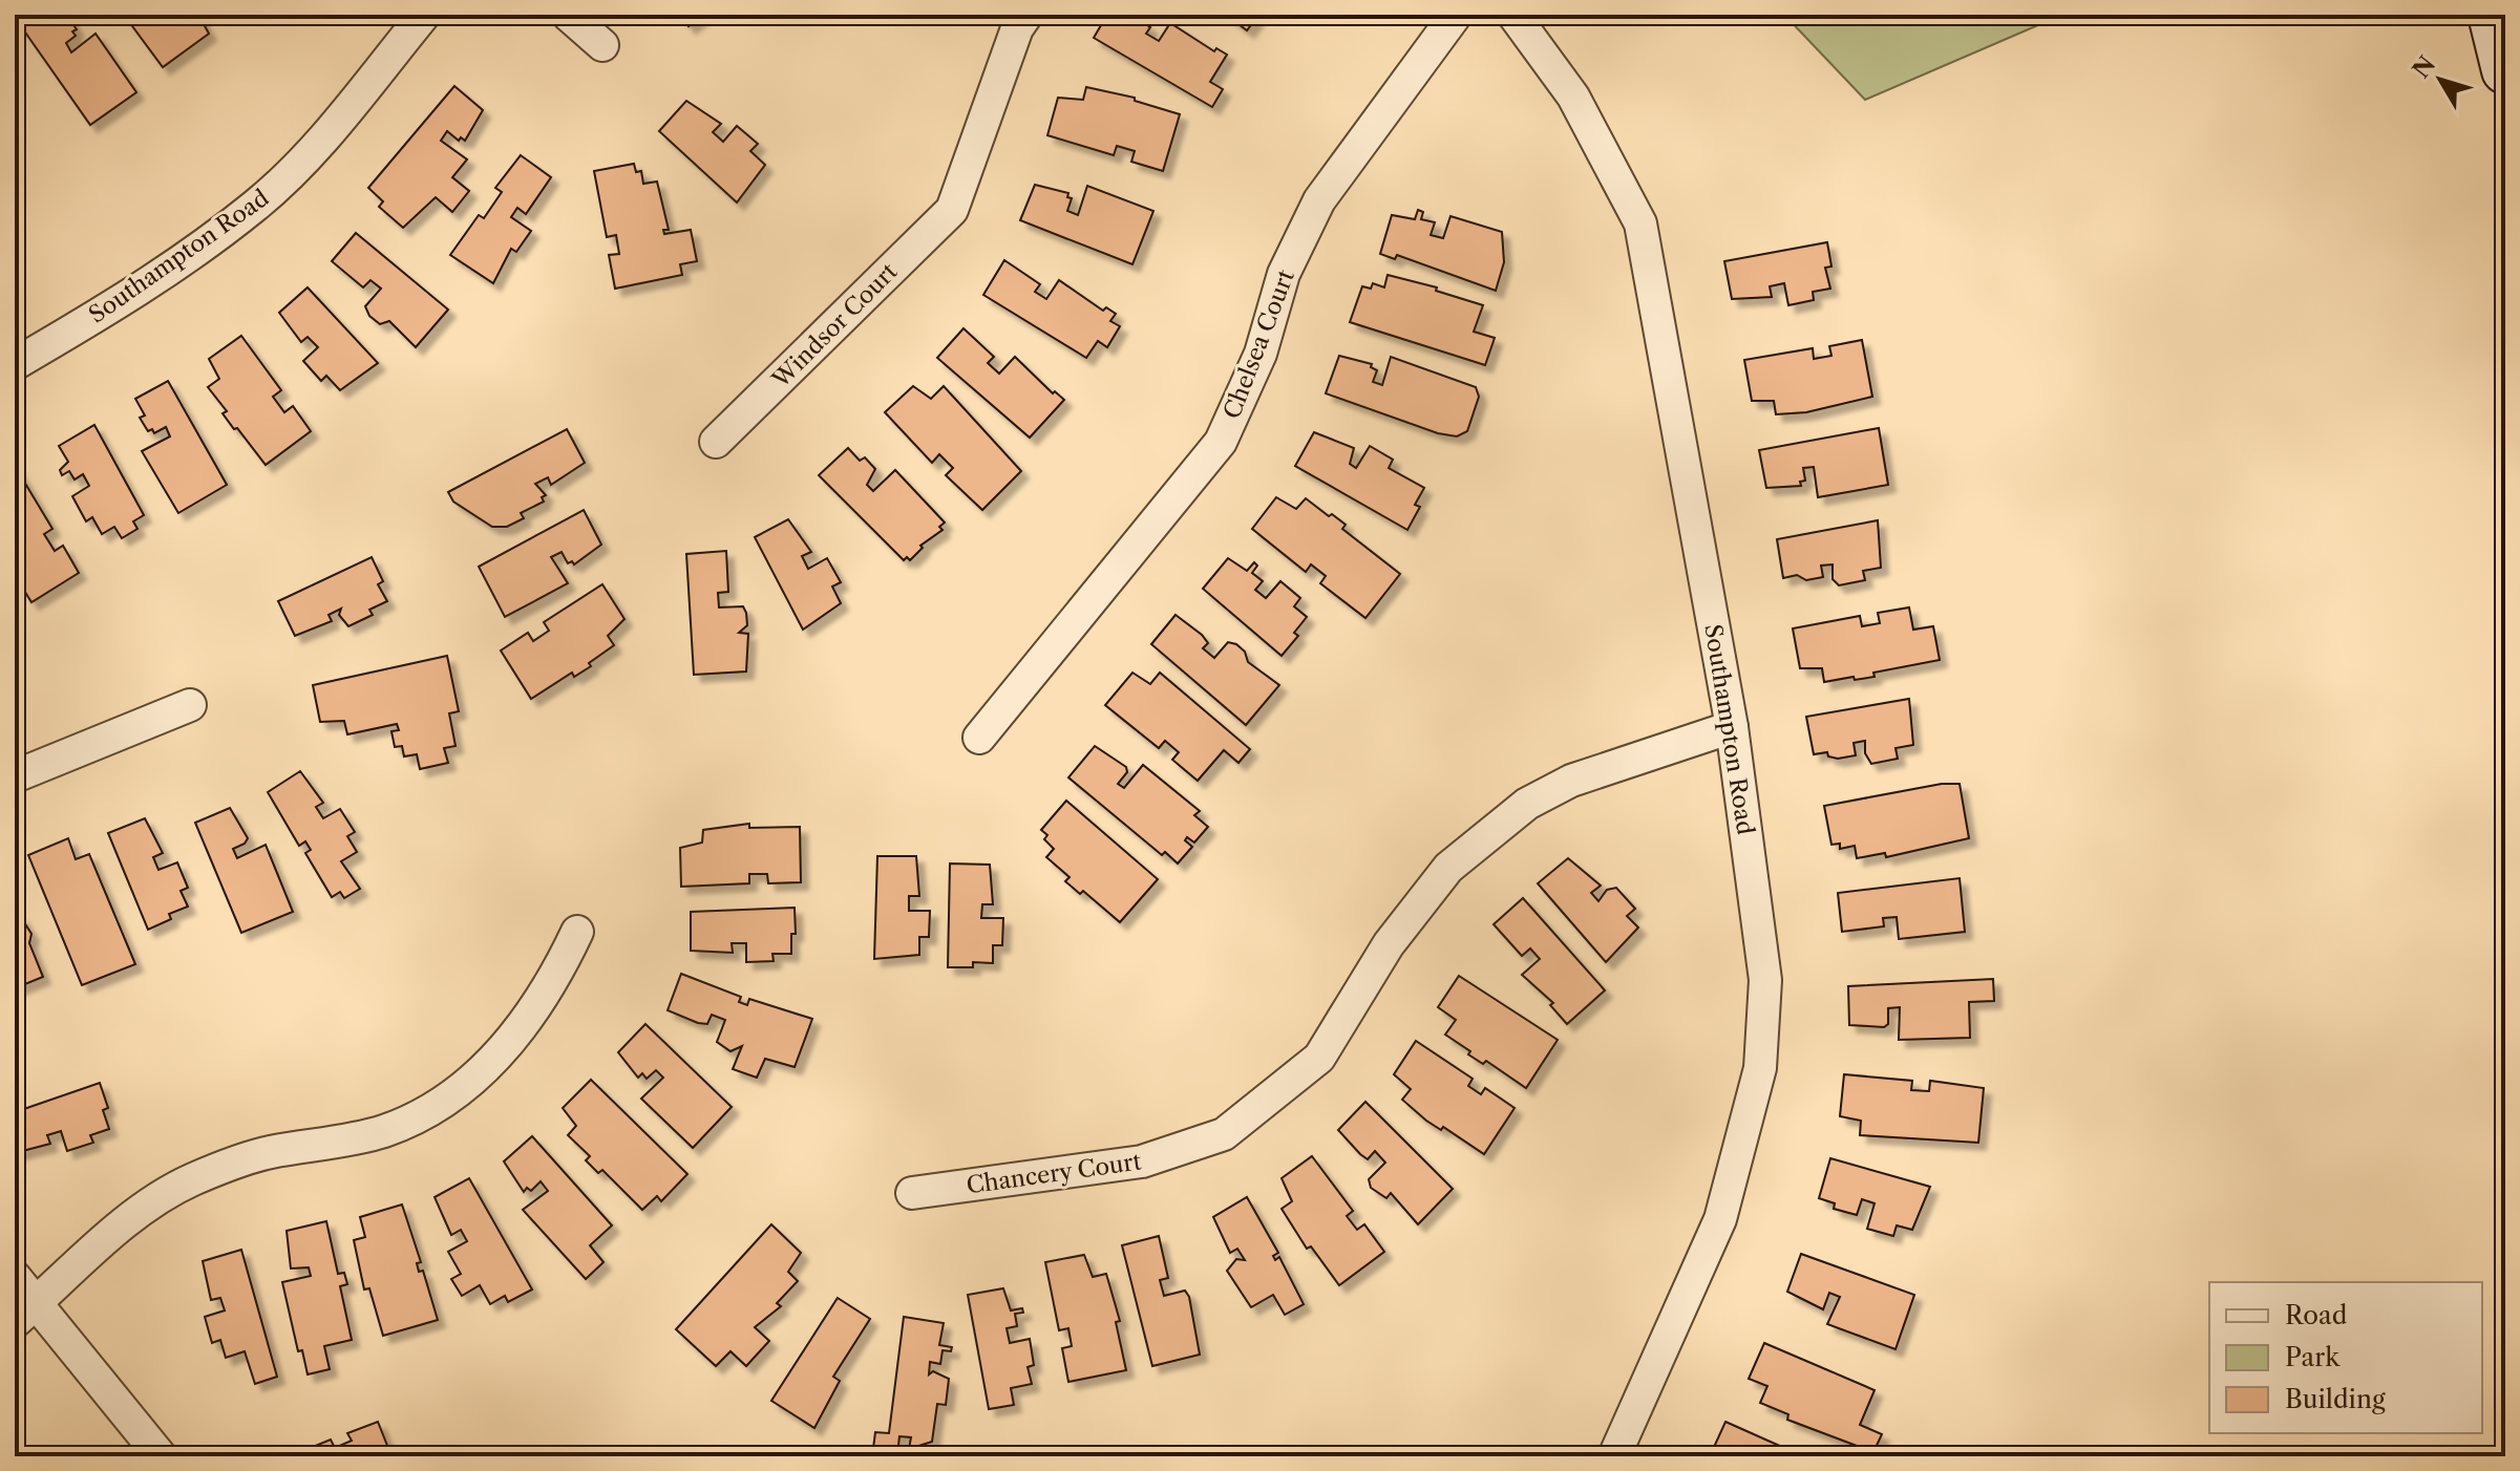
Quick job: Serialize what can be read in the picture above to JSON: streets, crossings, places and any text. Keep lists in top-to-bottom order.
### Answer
{
  "streets": {
    "street": [
      "Southampton Road",
      "Windsor Court",
      "Chelsea Court",
      "Chancery Court"
    ]
  },
  "crossings": [
    ["Southampton Road", "Chancery Court"]
  ],
  "legend": ["Road", "Park", "Building"],
  "north": "top left"
}
